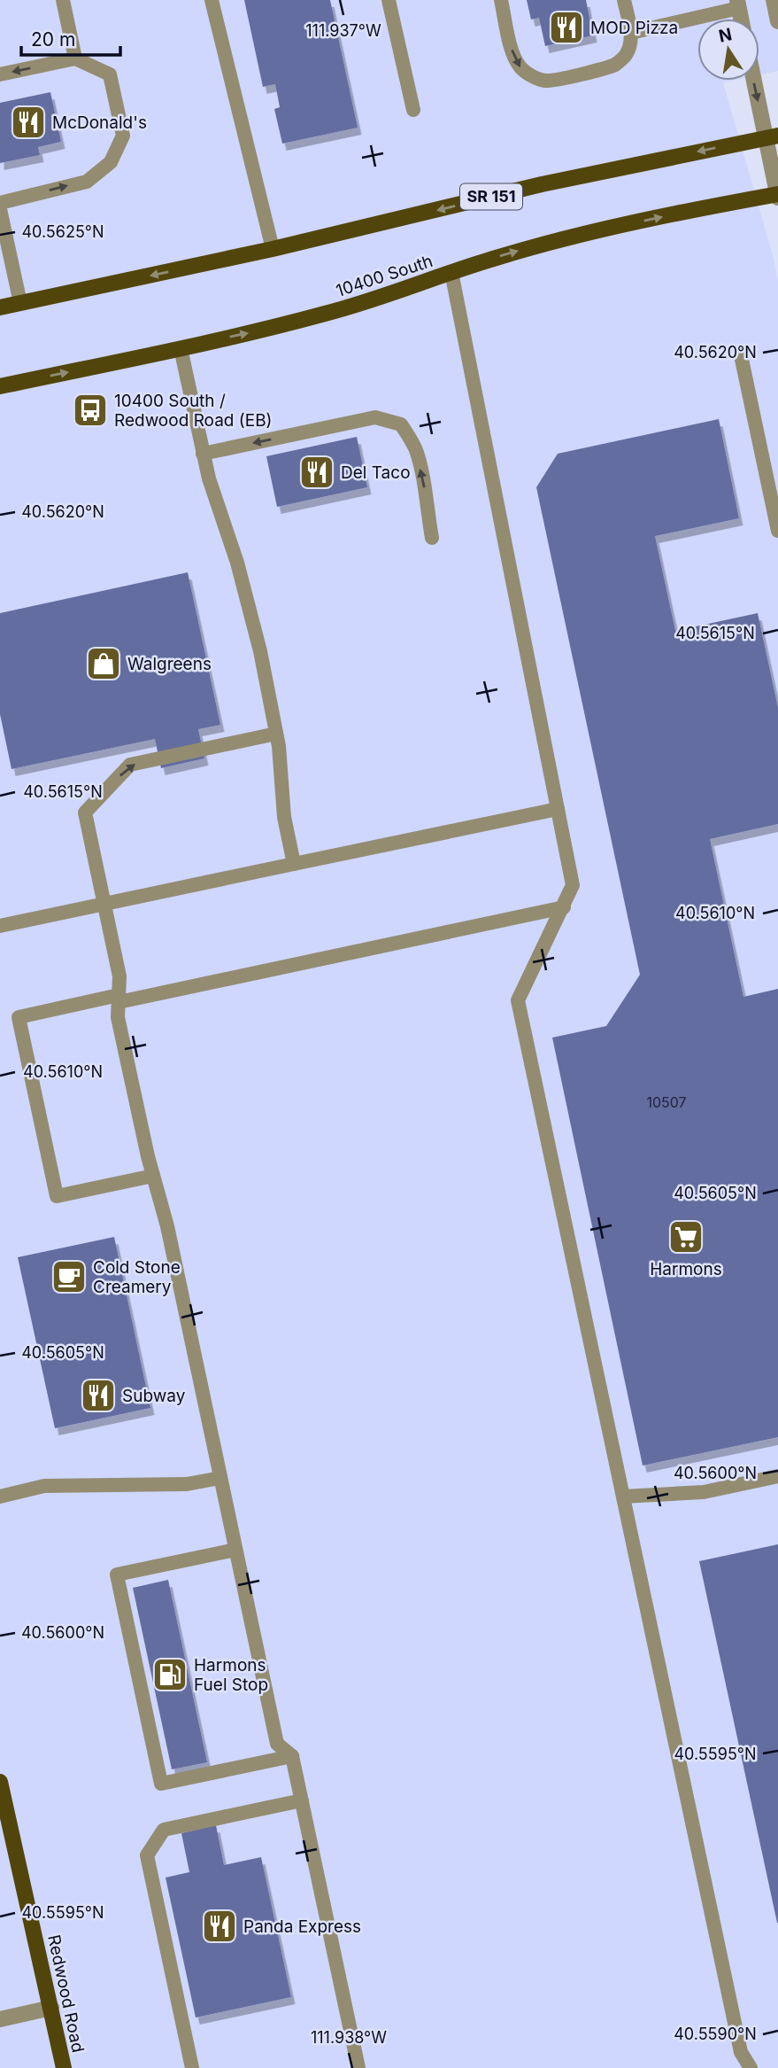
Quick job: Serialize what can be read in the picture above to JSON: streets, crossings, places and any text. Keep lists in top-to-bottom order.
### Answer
{
  "streets": {
    "main road": ["SR 151", "10400 South", "Redwood Road"]
  },
  "places": {
    "restaurant": [
      "MOD Pizza",
      "McDonald's",
      "Del Taco",
      "Subway",
      "Panda Express"
    ],
    "bus stop": ["10400 South / Redwood Road (EB)"],
    "shop": ["Walgreens"],
    "supermarket": ["Harmons"],
    "cafe": ["Cold Stone Creamery"],
    "fuel station": ["Harmons Fuel Stop"]
  },
  "house_numbers": ["10507"],
  "scale_bar": "20 m",
  "north": "top",
  "coordinates": [
    "111.937°W",
    "40.5625°N",
    "40.5620°N",
    "40.5615°N",
    "40.5610°N",
    "40.5605°N",
    "40.5600°N",
    "40.5595°N",
    "40.5590°N",
    "111.938°W"
  ]
}
